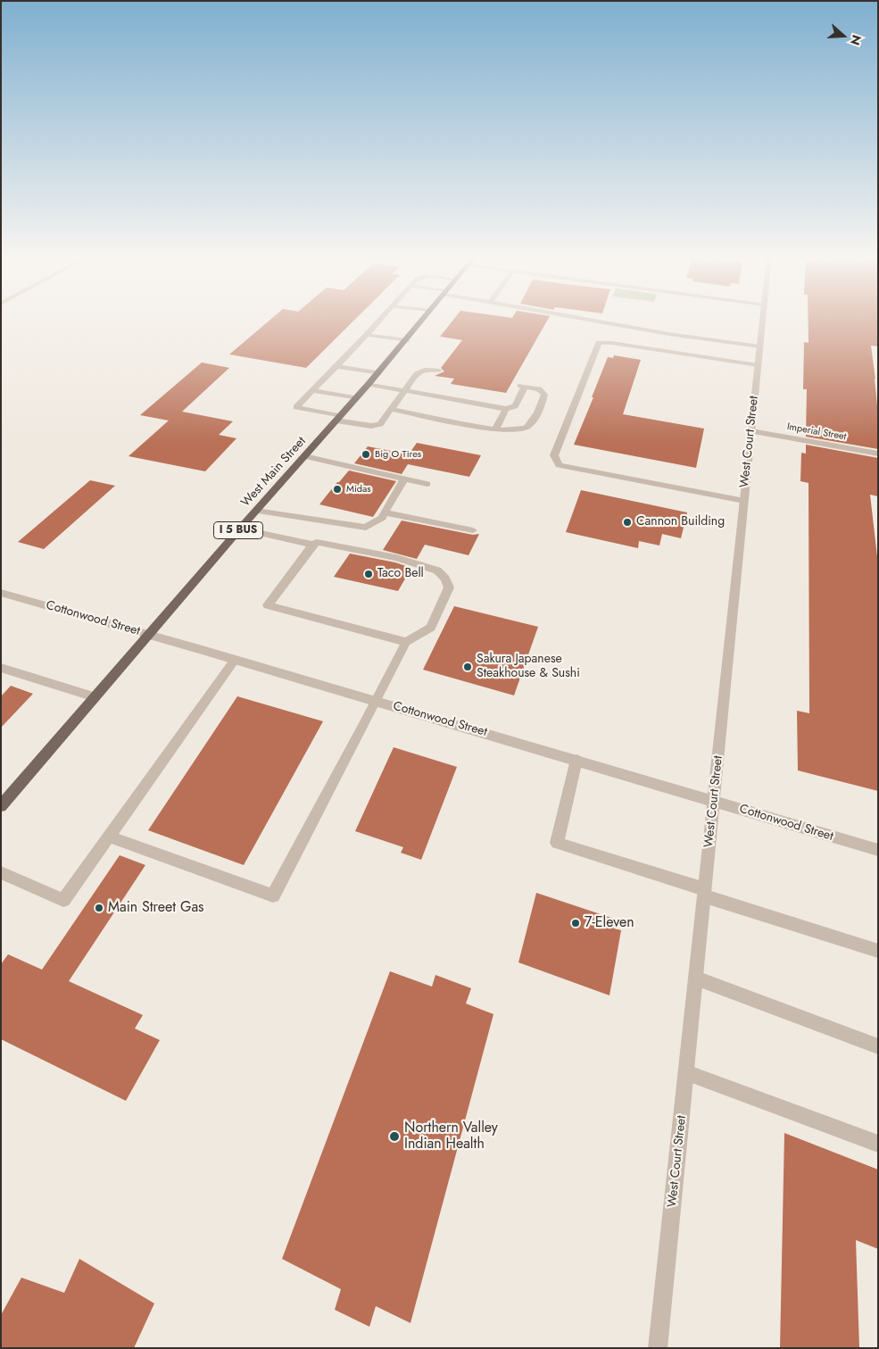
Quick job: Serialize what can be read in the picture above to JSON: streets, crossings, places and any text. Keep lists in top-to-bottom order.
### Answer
{
  "streets": {
    "main road": ["West Main Street", "I 5 BUS"],
    "street": ["Imperial Street", "West Court Street", "Cottonwood Street"]
  },
  "crossings": [
    ["Imperial Street", "West Court Street"],
    ["West Court Street", "Cottonwood Street"],
    ["West Main Street", "Cottonwood Street"]
  ],
  "places": [
    "Big O Tires",
    "Midas",
    "Cannon Building",
    "Taco Bell",
    "Sakura Japanese Steakhouse & Sushi",
    "Main Street Gas",
    "7-Eleven",
    "Northern Valley Indian Health"
  ],
  "north": "right"
}
